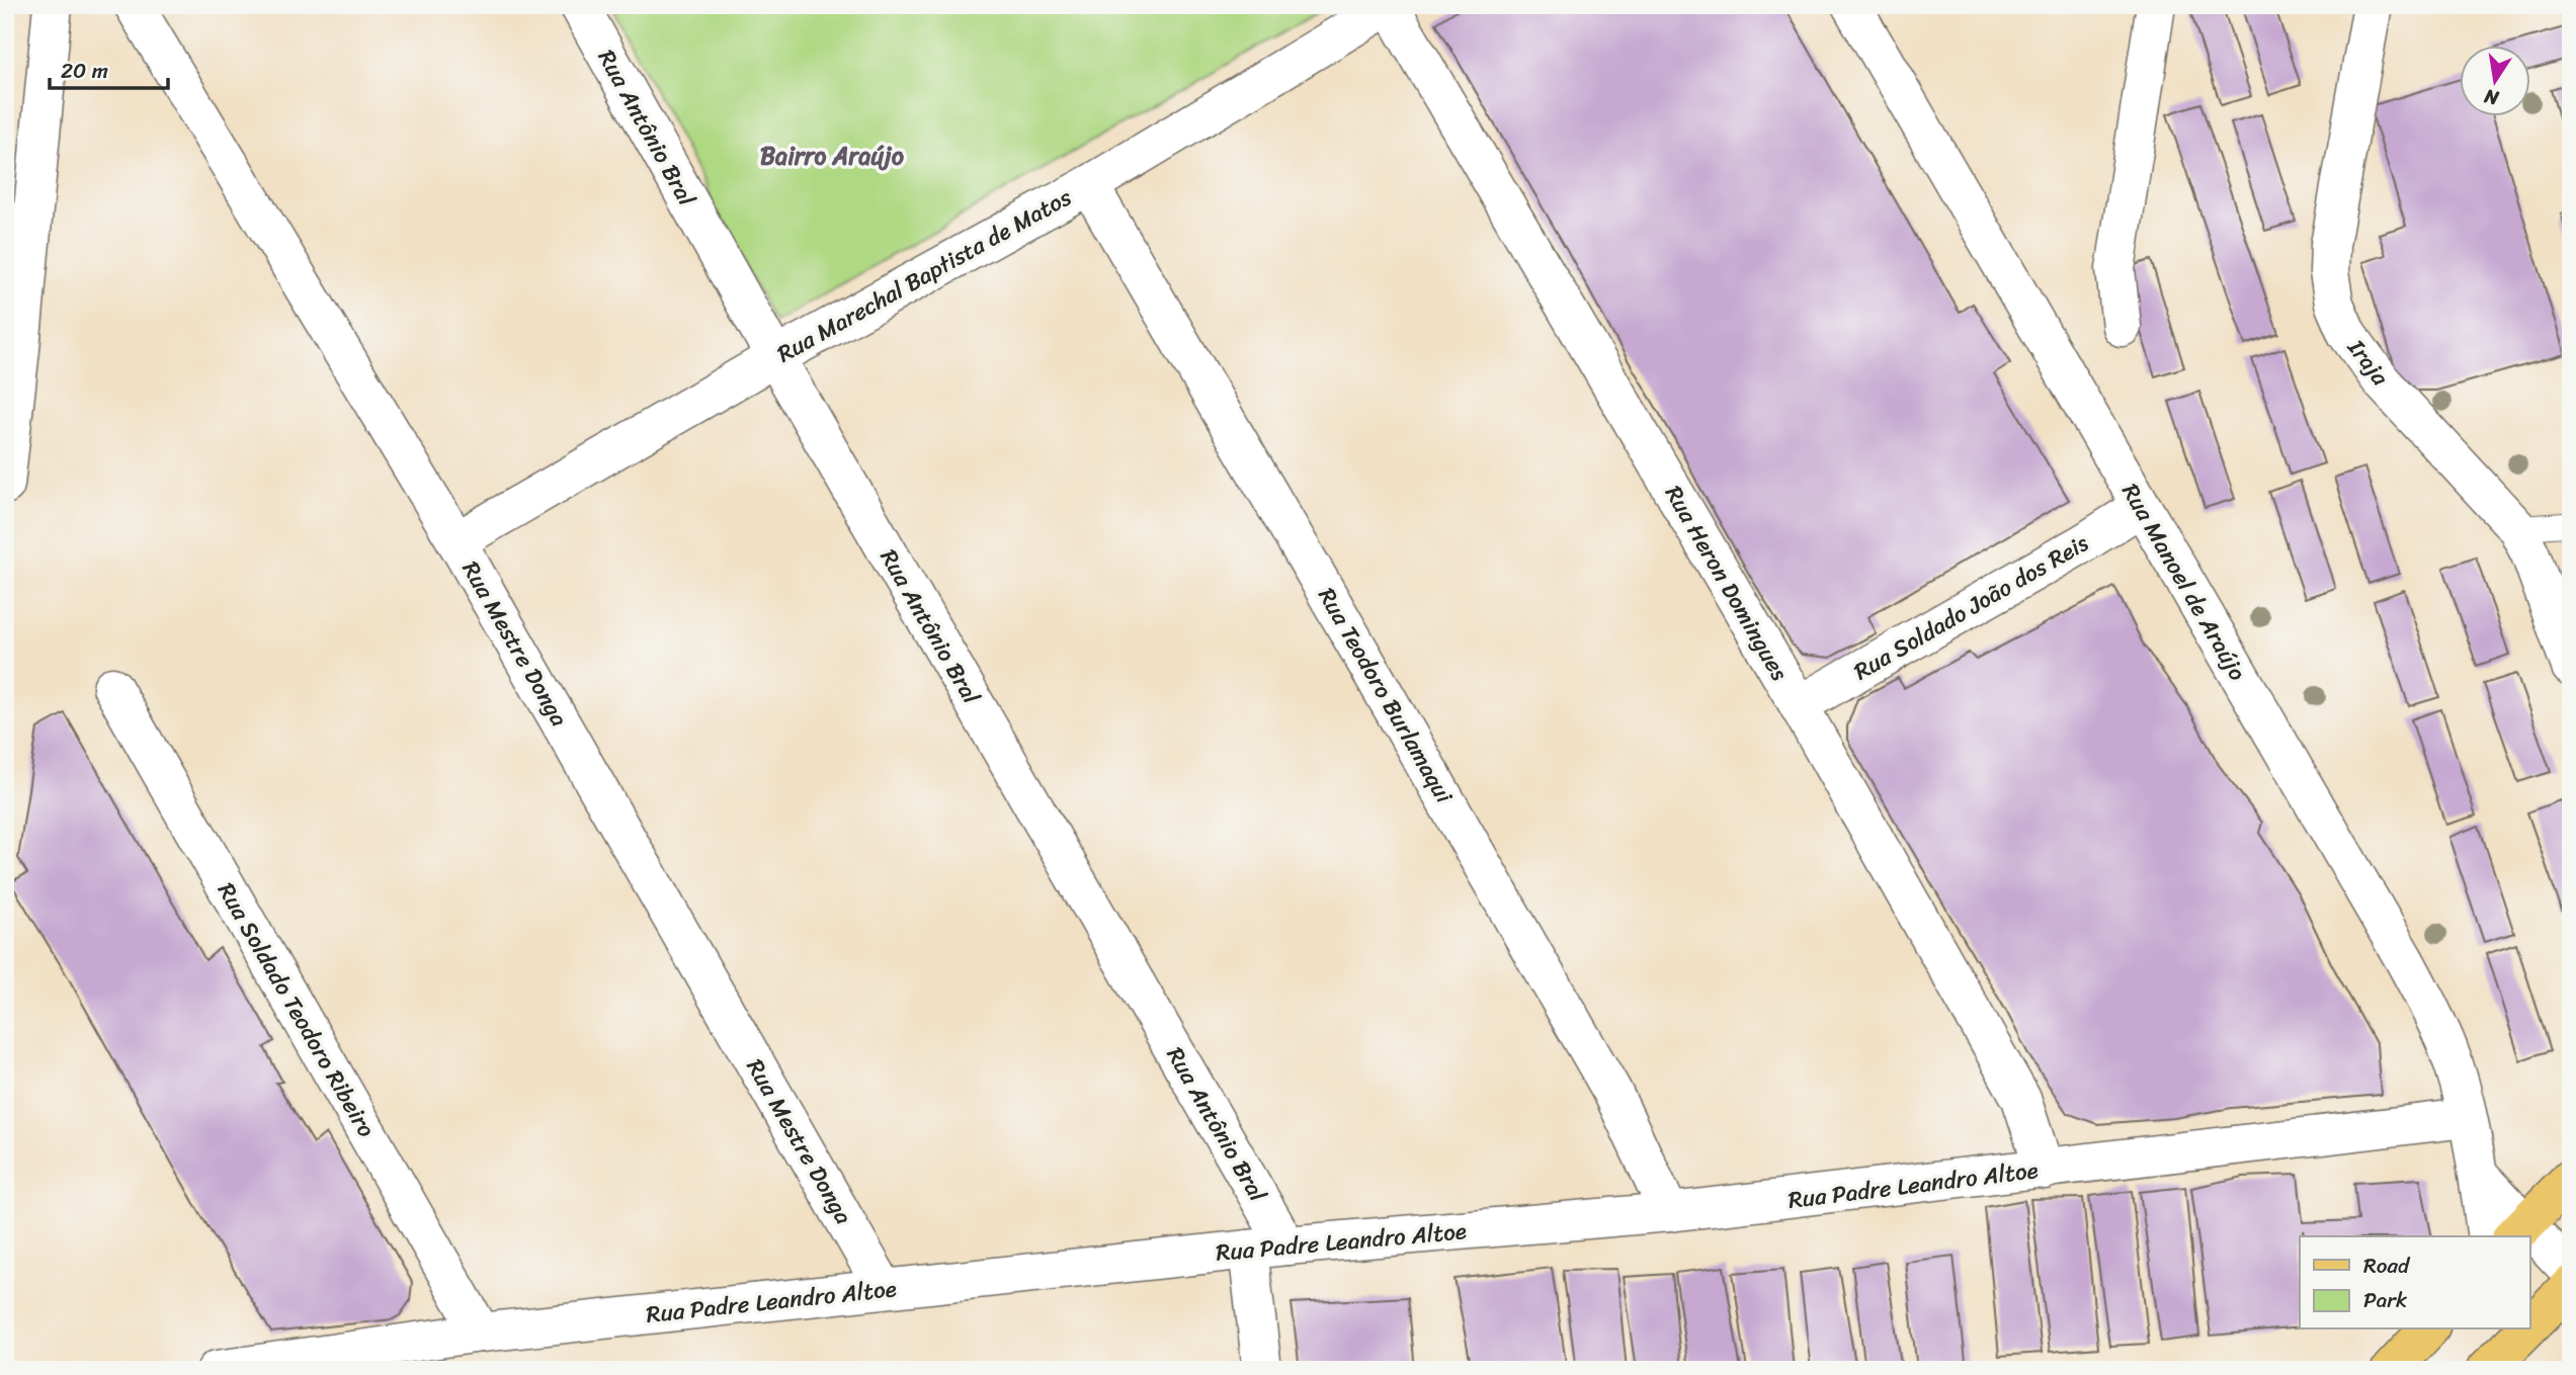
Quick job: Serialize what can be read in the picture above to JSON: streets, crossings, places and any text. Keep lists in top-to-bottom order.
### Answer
{
  "streets": {
    "street": [
      "Rua Antônio Bral",
      "Rua Marechal Baptista de Matos",
      "Iraja",
      "Rua Manoel de Araújo",
      "Rua Heron Domingues",
      "Rua Soldado João dos Reis",
      "Rua Mestre Donga",
      "Rua Teodoro Burlamaqui",
      "Rua Soldado Teodoro Ribeiro",
      "Rua Padre Leandro Altoe"
    ]
  },
  "crossings": [
    ["Rua Antônio Bral", "Rua Marechal Baptista de Matos"],
    ["Rua Antônio Bral", "Rua Padre Leandro Altoe"],
    ["Rua Marechal Baptista de Matos", "Rua Heron Domingues"],
    ["Rua Marechal Baptista de Matos", "Rua Mestre Donga"],
    ["Rua Marechal Baptista de Matos", "Rua Teodoro Burlamaqui"],
    ["Rua Manoel de Araújo", "Rua Soldado João dos Reis"],
    ["Rua Manoel de Araújo", "Rua Padre Leandro Altoe"],
    ["Rua Heron Domingues", "Rua Soldado João dos Reis"],
    ["Rua Heron Domingues", "Rua Padre Leandro Altoe"],
    ["Rua Mestre Donga", "Rua Padre Leandro Altoe"],
    ["Rua Teodoro Burlamaqui", "Rua Padre Leandro Altoe"],
    ["Rua Soldado Teodoro Ribeiro", "Rua Padre Leandro Altoe"]
  ],
  "districts": ["Bairro Araújo"],
  "legend": ["Road", "Park"],
  "scale_bar": "20 m",
  "north": "bottom"
}
